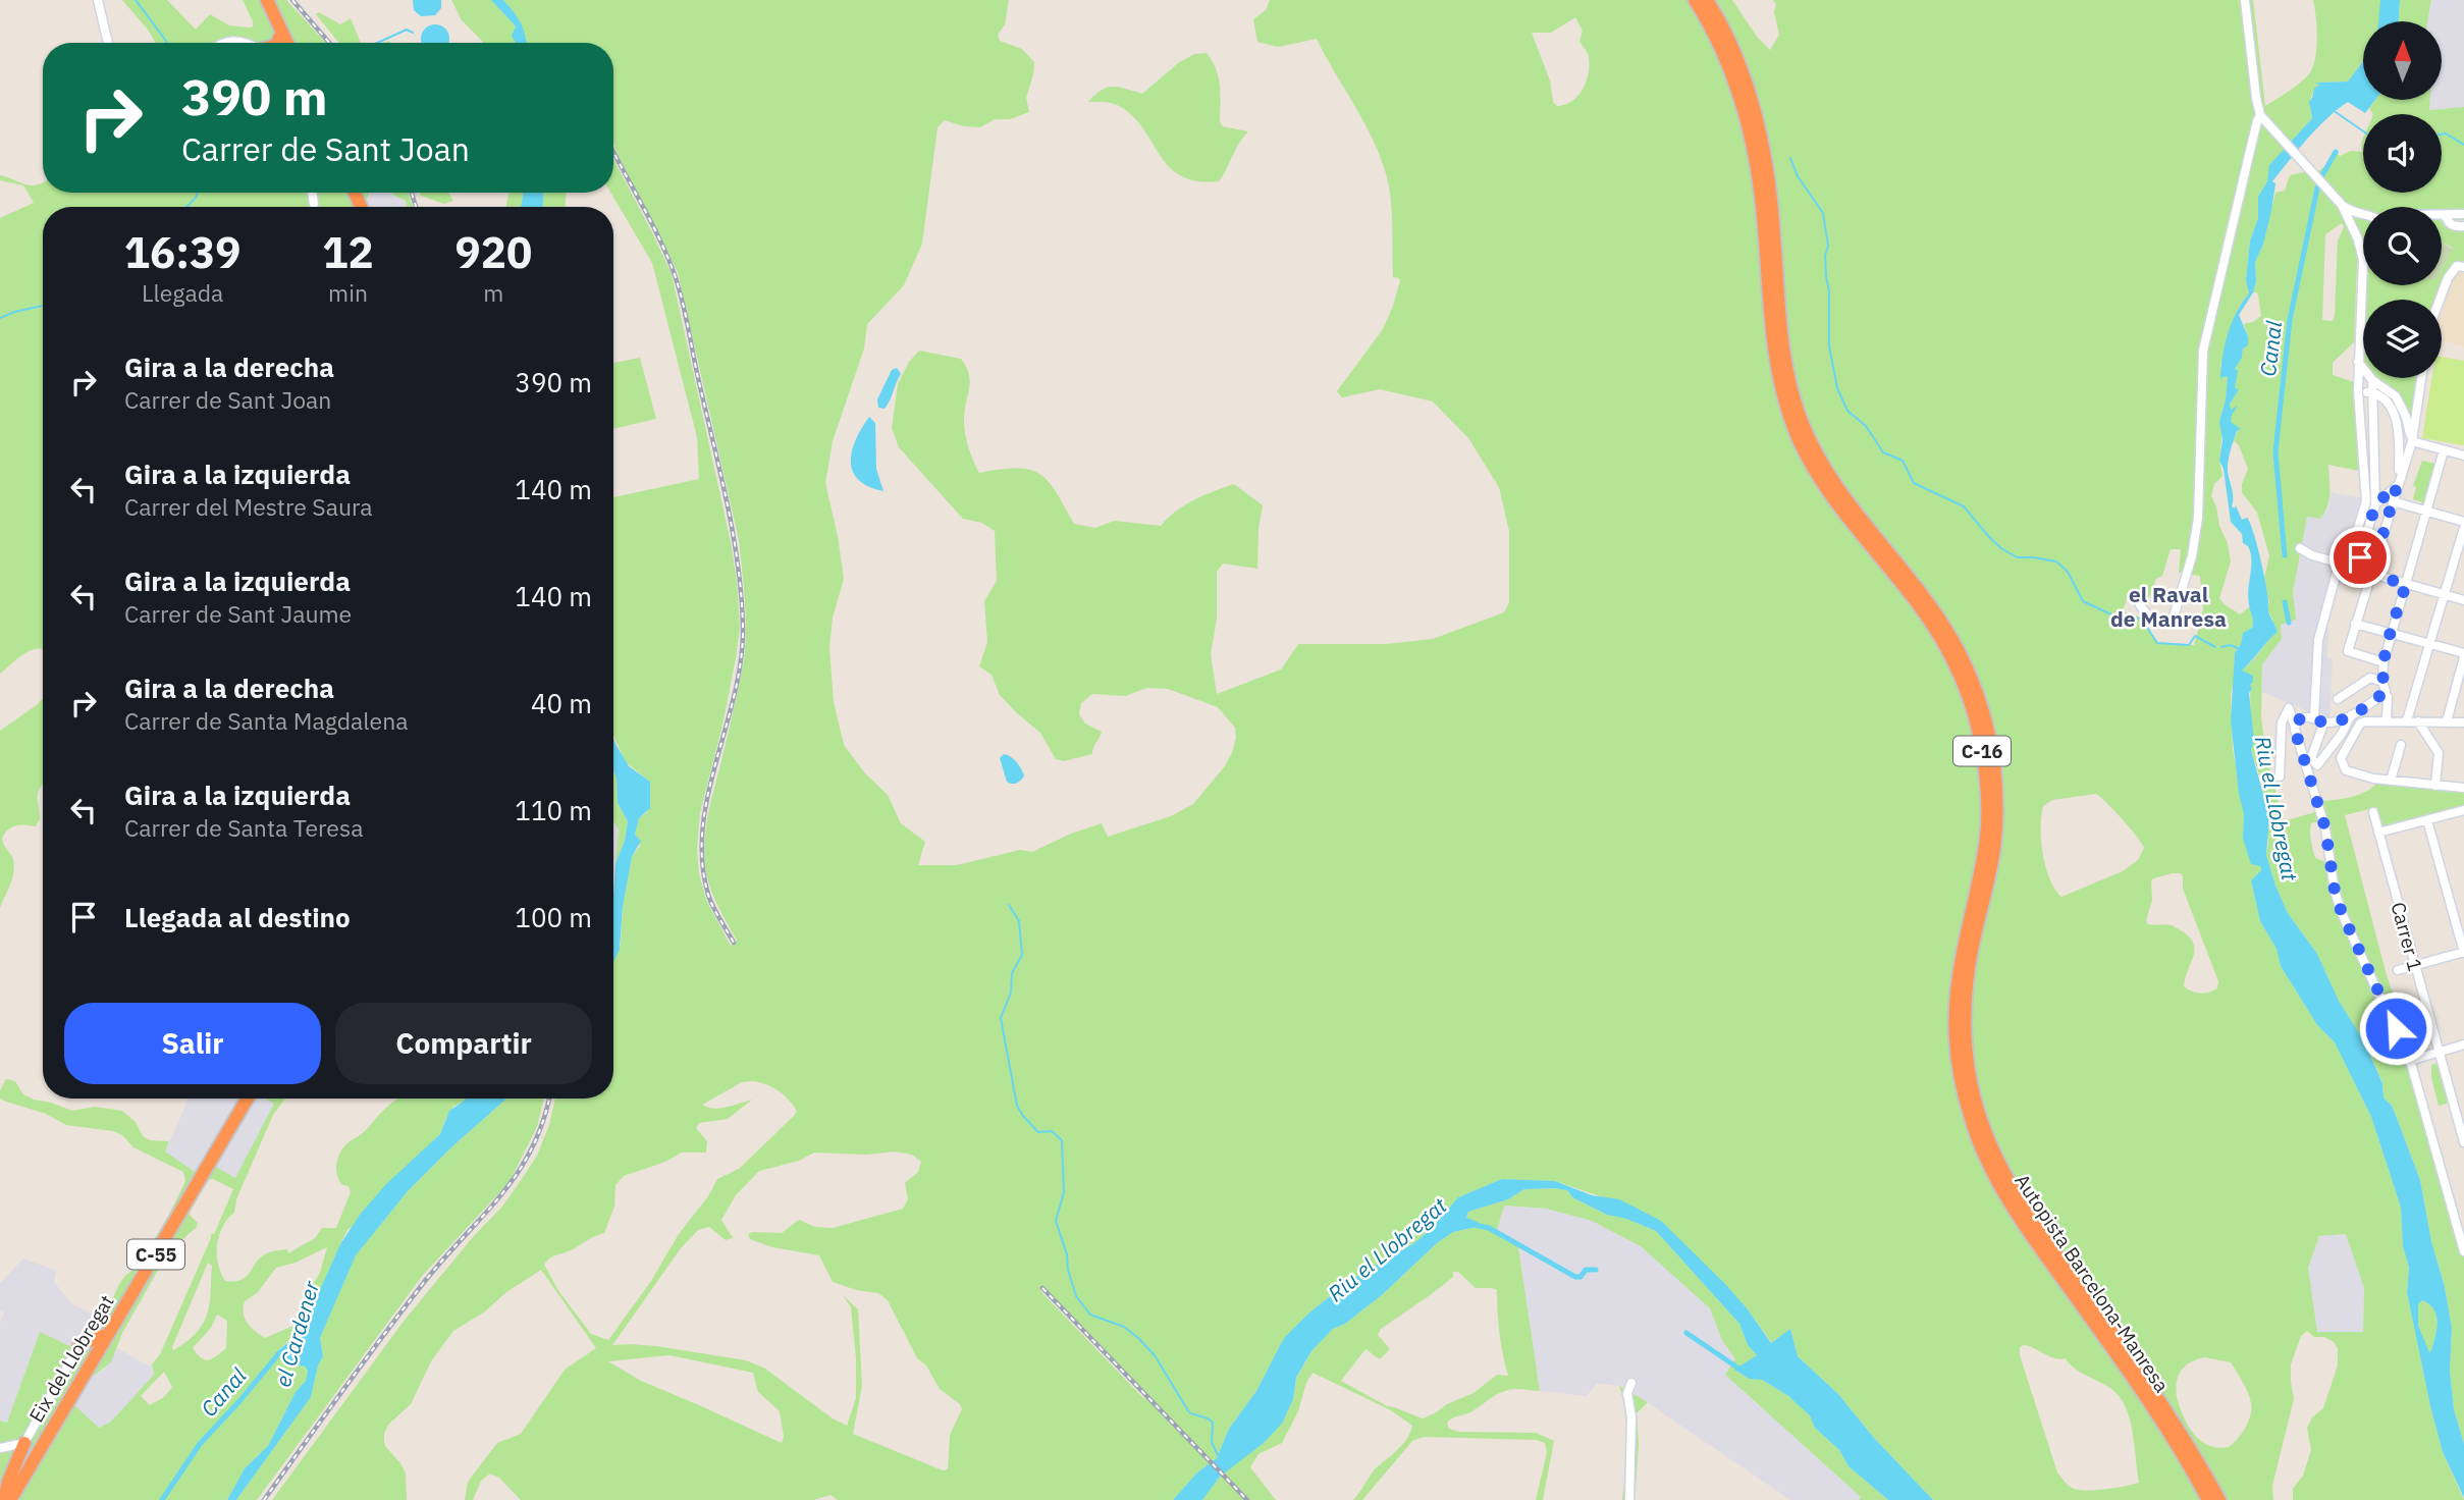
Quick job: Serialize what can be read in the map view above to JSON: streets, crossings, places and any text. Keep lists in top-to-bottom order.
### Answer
{
  "streets": {
    "highway": [
      "C-16",
      "C-55",
      "Autopista Barcelona-Manresa",
      "Eix del Llobregat"
    ],
    "street": ["Carrer 1"]
  },
  "districts": ["el Raval de Manresa"],
  "water": ["Canal", "Riu el Llobregat", "el Cardener"],
  "north": "top",
  "page": {
    "turn": ["390 m", "Carrer de Sant Joan"],
    "eta": [
      "16:39",
      "Llegada",
      "12",
      "min",
      "920",
      "m"
    ],
    "list": [
      {
        "name": "Gira a la derecha",
        "note": "Carrer de Sant Joan",
        "value": "390 m"
      },
      {
        "name": "Gira a la izquierda",
        "note": "Carrer del Mestre Saura",
        "value": "140 m"
      },
      {
        "name": "Gira a la izquierda",
        "note": "Carrer de Sant Jaume",
        "value": "140 m"
      },
      {
        "name": "Gira a la derecha",
        "note": "Carrer de Santa Magdalena",
        "value": "40 m"
      },
      {
        "name": "Gira a la izquierda",
        "note": "Carrer de Santa Teresa",
        "value": "110 m"
      },
      {
        "name": "Llegada al destino",
        "value": "100 m"
      }
    ],
    "buttons": ["Salir", "Compartir"]
  }
}
